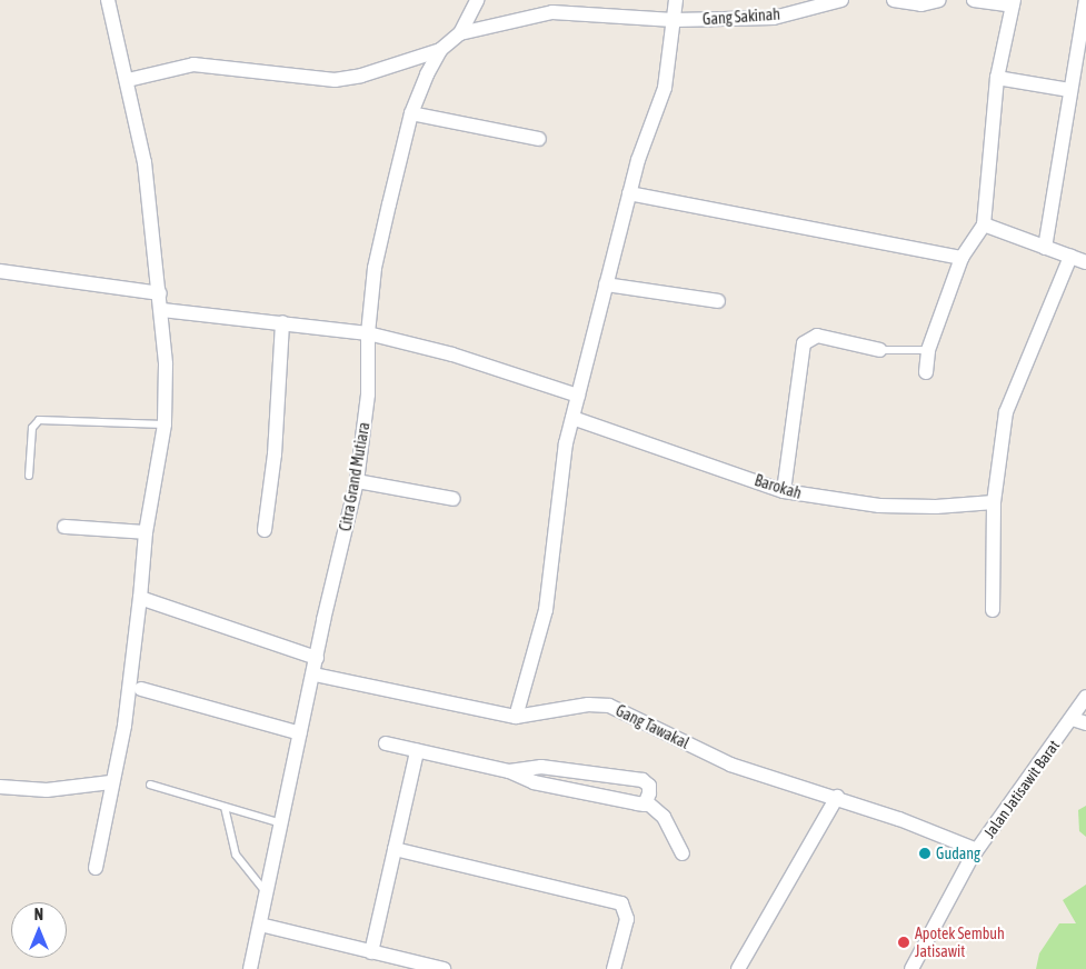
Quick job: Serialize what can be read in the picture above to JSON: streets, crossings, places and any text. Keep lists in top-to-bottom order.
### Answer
{
  "streets": {
    "street": [
      "Gang Sakinah",
      "Citra Grand Mutiara",
      "Barokah",
      "Gang Tawakal",
      "Jalan Jatisawit Barat"
    ]
  },
  "crossings": [
    ["Gang Sakinah", "Citra Grand Mutiara"],
    ["Citra Grand Mutiara", "Gang Tawakal"],
    ["Gang Tawakal", "Jalan Jatisawit Barat"]
  ],
  "places": ["Gudang", "Apotek Sembuh Jatisawit"],
  "north": "top"
}
